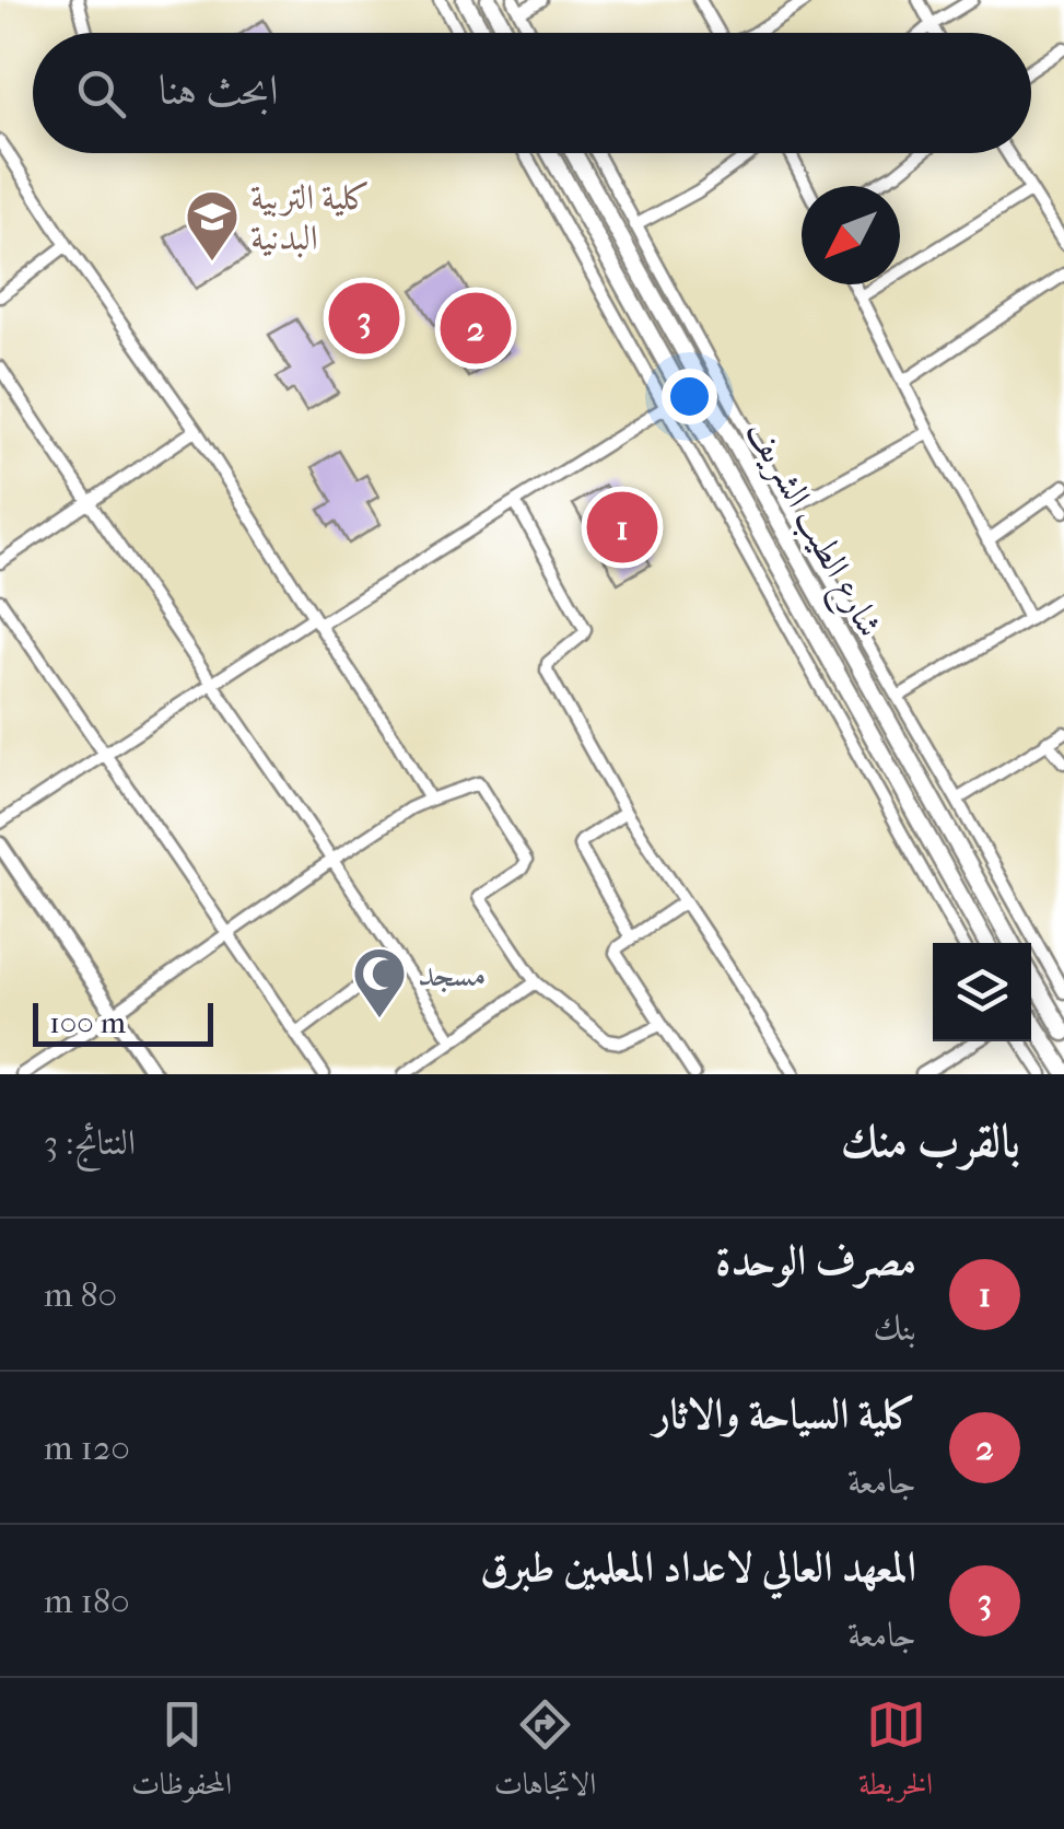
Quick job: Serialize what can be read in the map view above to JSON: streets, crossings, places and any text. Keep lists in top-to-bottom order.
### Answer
{
  "streets": {
    "main road": ["شارع الطيب الشريف"]
  },
  "places": {
    "school or university": ["كلية التربية البدنية"],
    "mosque": ["مسجد"]
  },
  "scale_bar": "100 m",
  "north": "bottom left",
  "page": {
    "search": "ابحث هنا",
    "pins": ["3", "2", "1"],
    "scale": "100 m",
    "heading": ["بالقرب منك", "النتائج: 3"],
    "list": [
      {
        "mark": "1",
        "name": "مصرف الوحدة",
        "note": "بنك",
        "value": "80 m"
      },
      {
        "mark": "2",
        "name": "كلية السياحة والاثار",
        "note": "جامعة",
        "value": "120 m"
      },
      {
        "mark": "3",
        "name": "المعهد العالي لاعداد المعلمين طبرق",
        "note": "جامعة",
        "value": "180 m"
      }
    ],
    "nav": ["الخريطة", "الاتجاهات", "المحفوظات"]
  }
}
